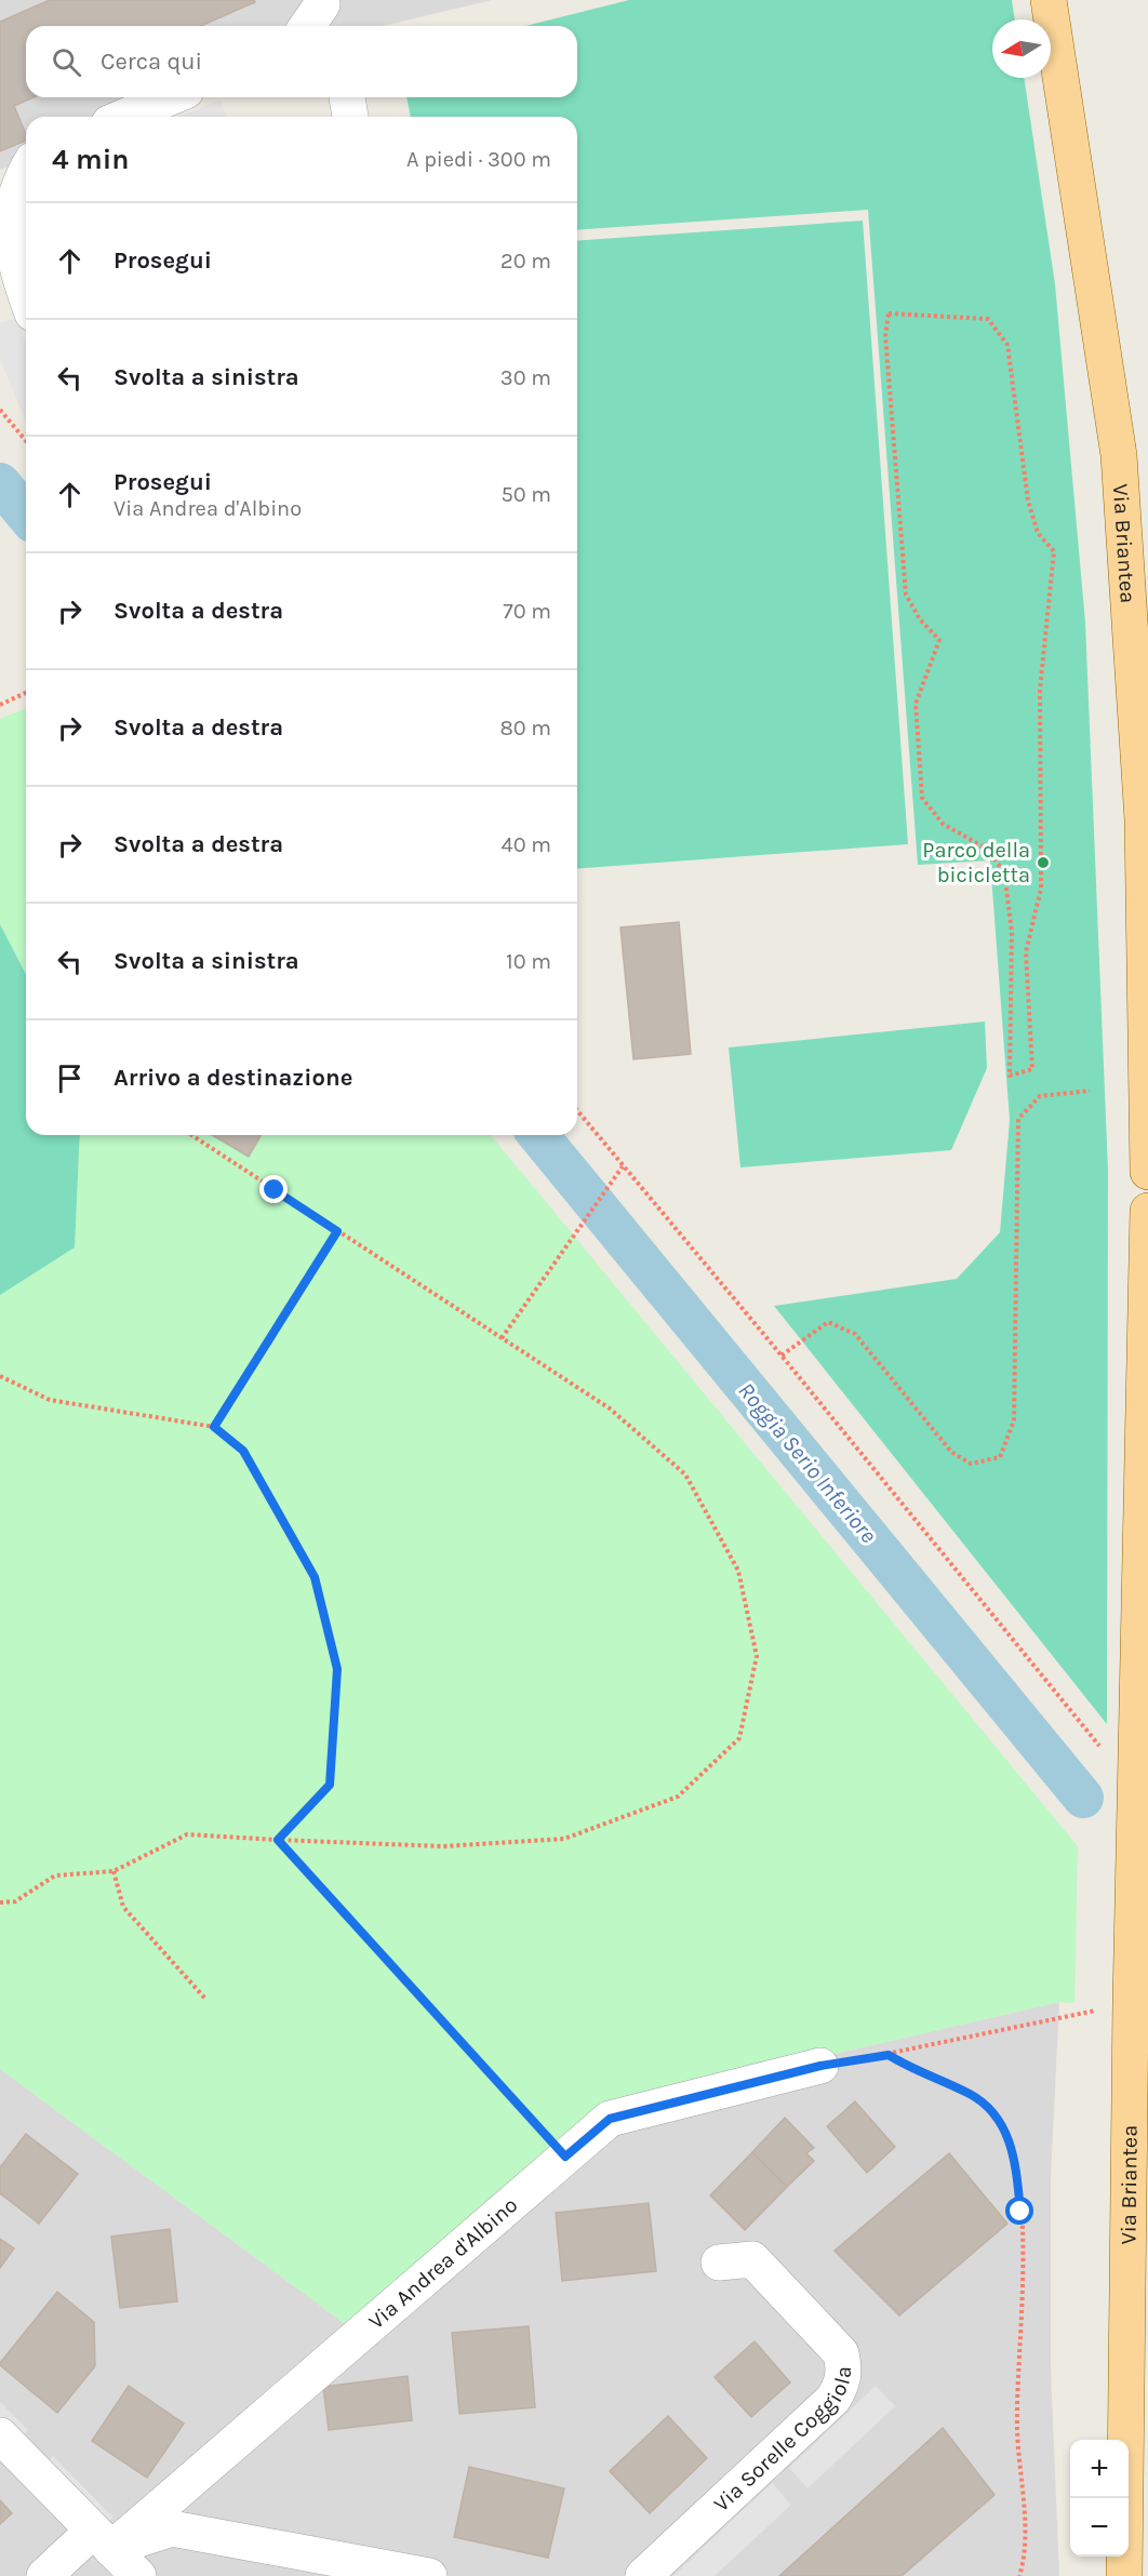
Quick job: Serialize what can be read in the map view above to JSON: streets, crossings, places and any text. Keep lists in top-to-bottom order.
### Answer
{
  "streets": {
    "main road": ["Via Briantea"],
    "street": ["Via Andrea d'Albino", "Via Sorelle Coggiola"]
  },
  "water": ["Roggia Serio Inferiore"],
  "places": ["Parco della bicicletta"],
  "north": "left",
  "page": {
    "search": "Cerca qui",
    "heading": ["4 min", "A piedi · 300 m"],
    "list": [
      ["Prosegui", "20 m"],
      ["Svolta a sinistra", "30 m"],
      ["Prosegui", "Via Andrea d'Albino", "50 m"],
      ["Svolta a destra", "70 m"],
      ["Svolta a destra", "80 m"],
      ["Svolta a destra", "40 m"],
      ["Svolta a sinistra", "10 m"],
      "Arrivo a destinazione"
    ],
    "map_buttons": ["+", "−"]
  }
}
